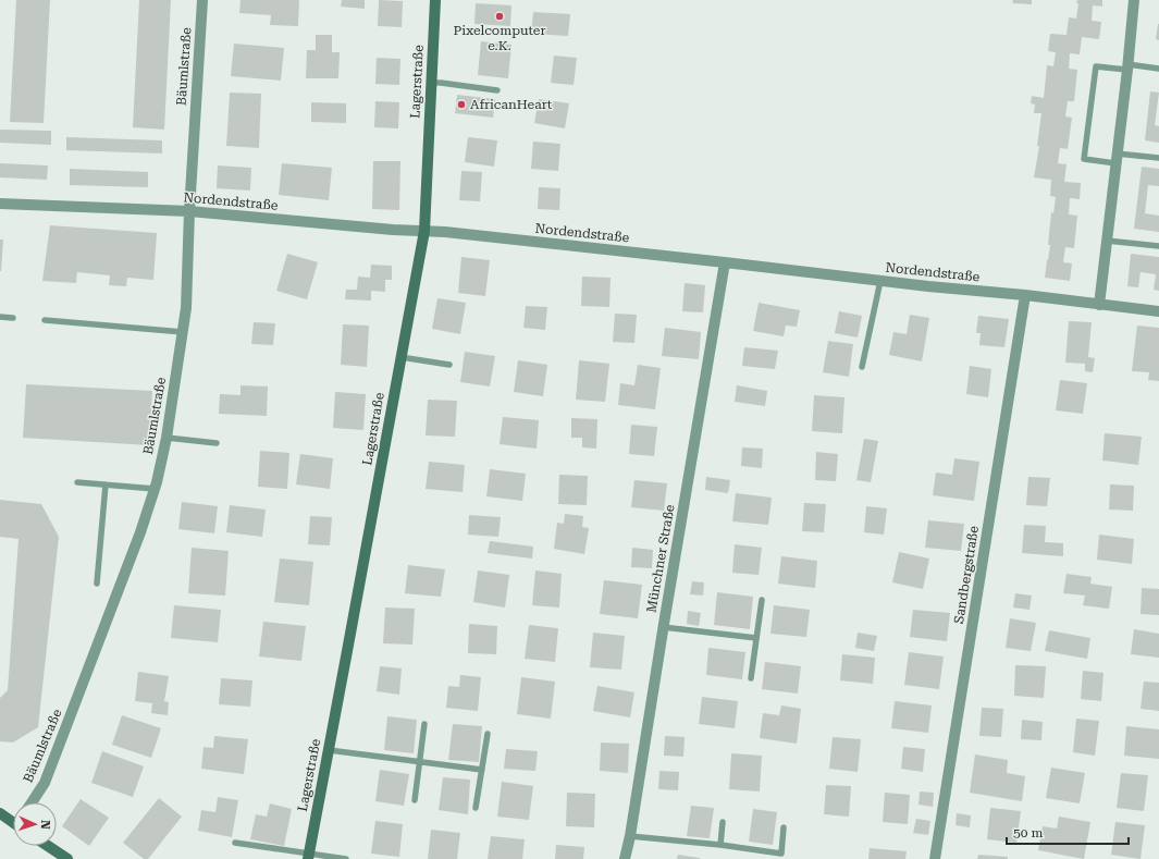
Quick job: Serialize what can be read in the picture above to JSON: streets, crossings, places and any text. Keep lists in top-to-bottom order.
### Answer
{
  "streets": {
    "street": [
      "Bäumlstraße",
      "Lagerstraße",
      "Nordendstraße",
      "Münchner Straße",
      "Sandbergstraße"
    ]
  },
  "crossings": [
    ["Bäumlstraße", "Nordendstraße"],
    ["Lagerstraße", "Nordendstraße"],
    ["Nordendstraße", "Münchner Straße"],
    ["Nordendstraße", "Sandbergstraße"]
  ],
  "places": ["Pixelcomputer e.K.", "AfricanHeart"],
  "scale_bar": "50 m",
  "north": "right"
}
